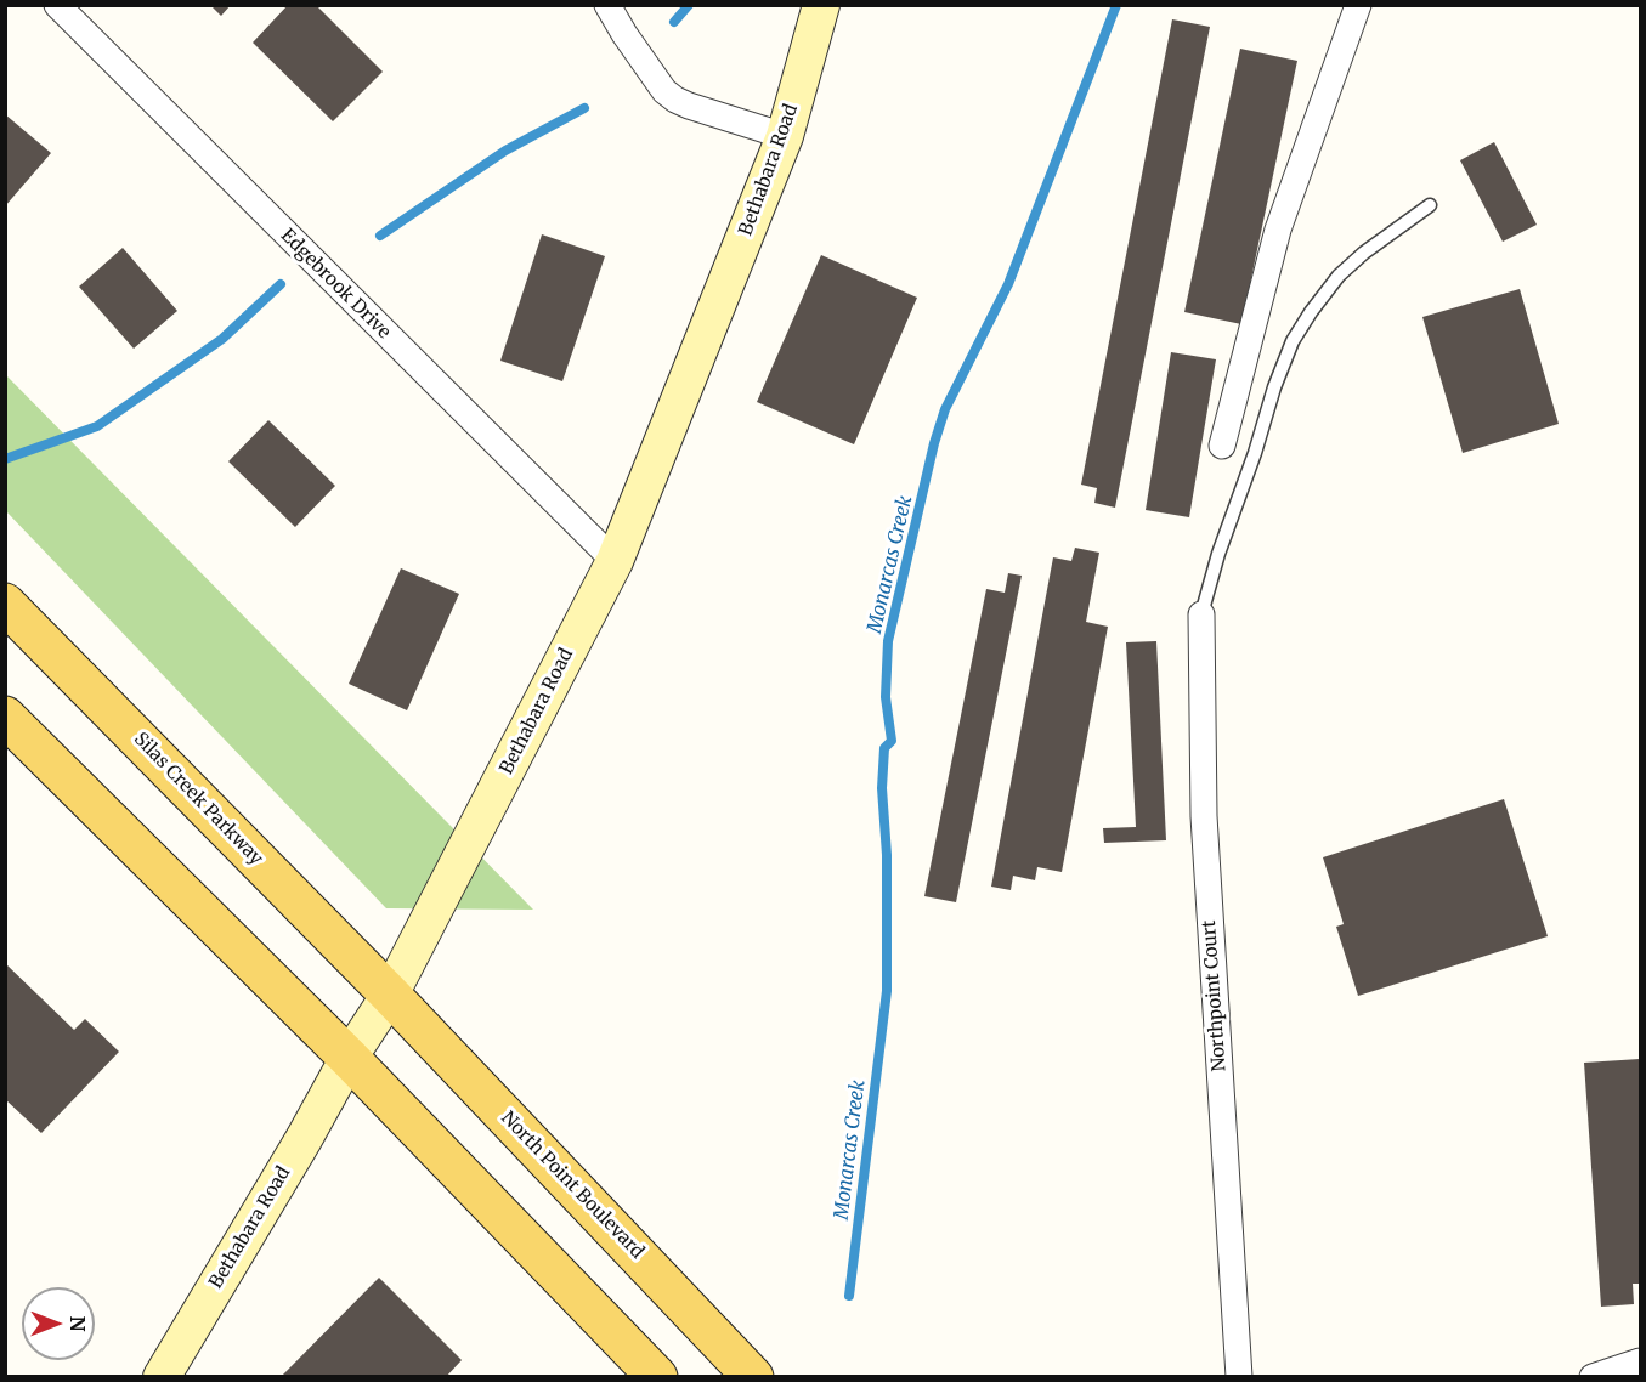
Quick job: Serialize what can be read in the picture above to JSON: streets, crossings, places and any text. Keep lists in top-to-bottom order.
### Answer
{
  "streets": {
    "main road": ["Silas Creek Parkway", "North Point Boulevard"],
    "street": ["Bethabara Road", "Edgebrook Drive", "Northpoint Court"]
  },
  "crossings": [
    ["Bethabara Road", "Edgebrook Drive"],
    ["Bethabara Road", "Silas Creek Parkway"],
    ["Bethabara Road", "North Point Boulevard"],
    ["Silas Creek Parkway", "North Point Boulevard"]
  ],
  "water": ["Monarcas Creek"],
  "north": "right"
}
